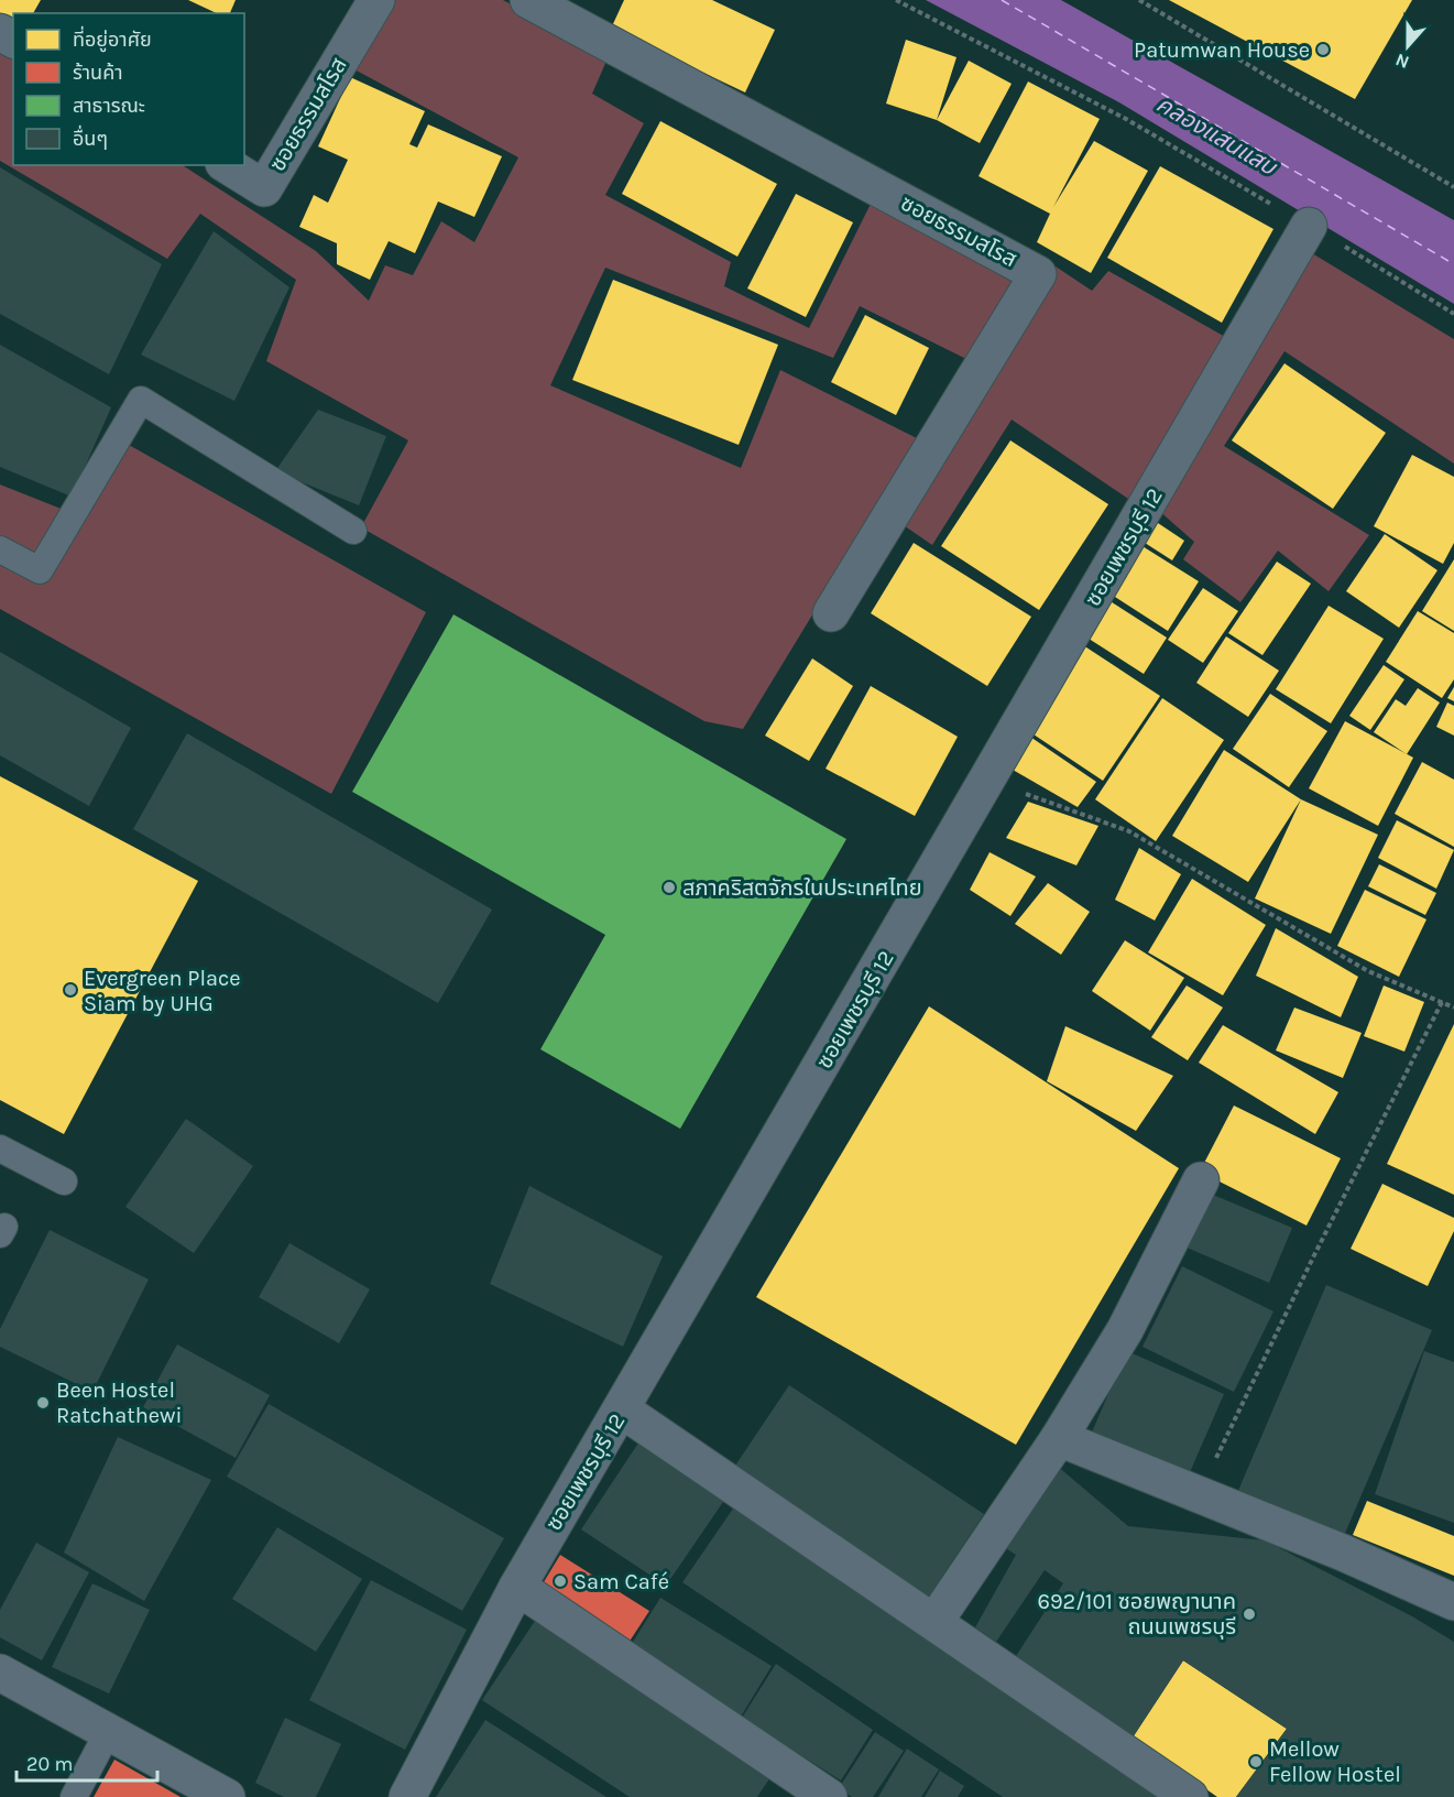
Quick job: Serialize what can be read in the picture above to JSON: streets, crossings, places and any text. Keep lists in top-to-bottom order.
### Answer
{
  "streets": {
    "street": ["ซอยธรรมสโรส", "ซอยเพชรบุรี 12"]
  },
  "water": ["คลองแสนแสบ"],
  "places": [
    "Patumwan House",
    "สภาคริสตจักรในประเทศไทย",
    "Evergreen Place Siam by UHG",
    "Been Hostel Ratchathewi",
    "Sam Café",
    "692/101 ซอยพญานาค ถนนเพชรบุรี",
    "Mellow Fellow Hostel"
  ],
  "legend": [
    "ที่อยู่อาศัย",
    "ร้านค้า",
    "สาธารณะ",
    "อื่นๆ"
  ],
  "scale_bar": "20 m",
  "north": "bottom"
}
